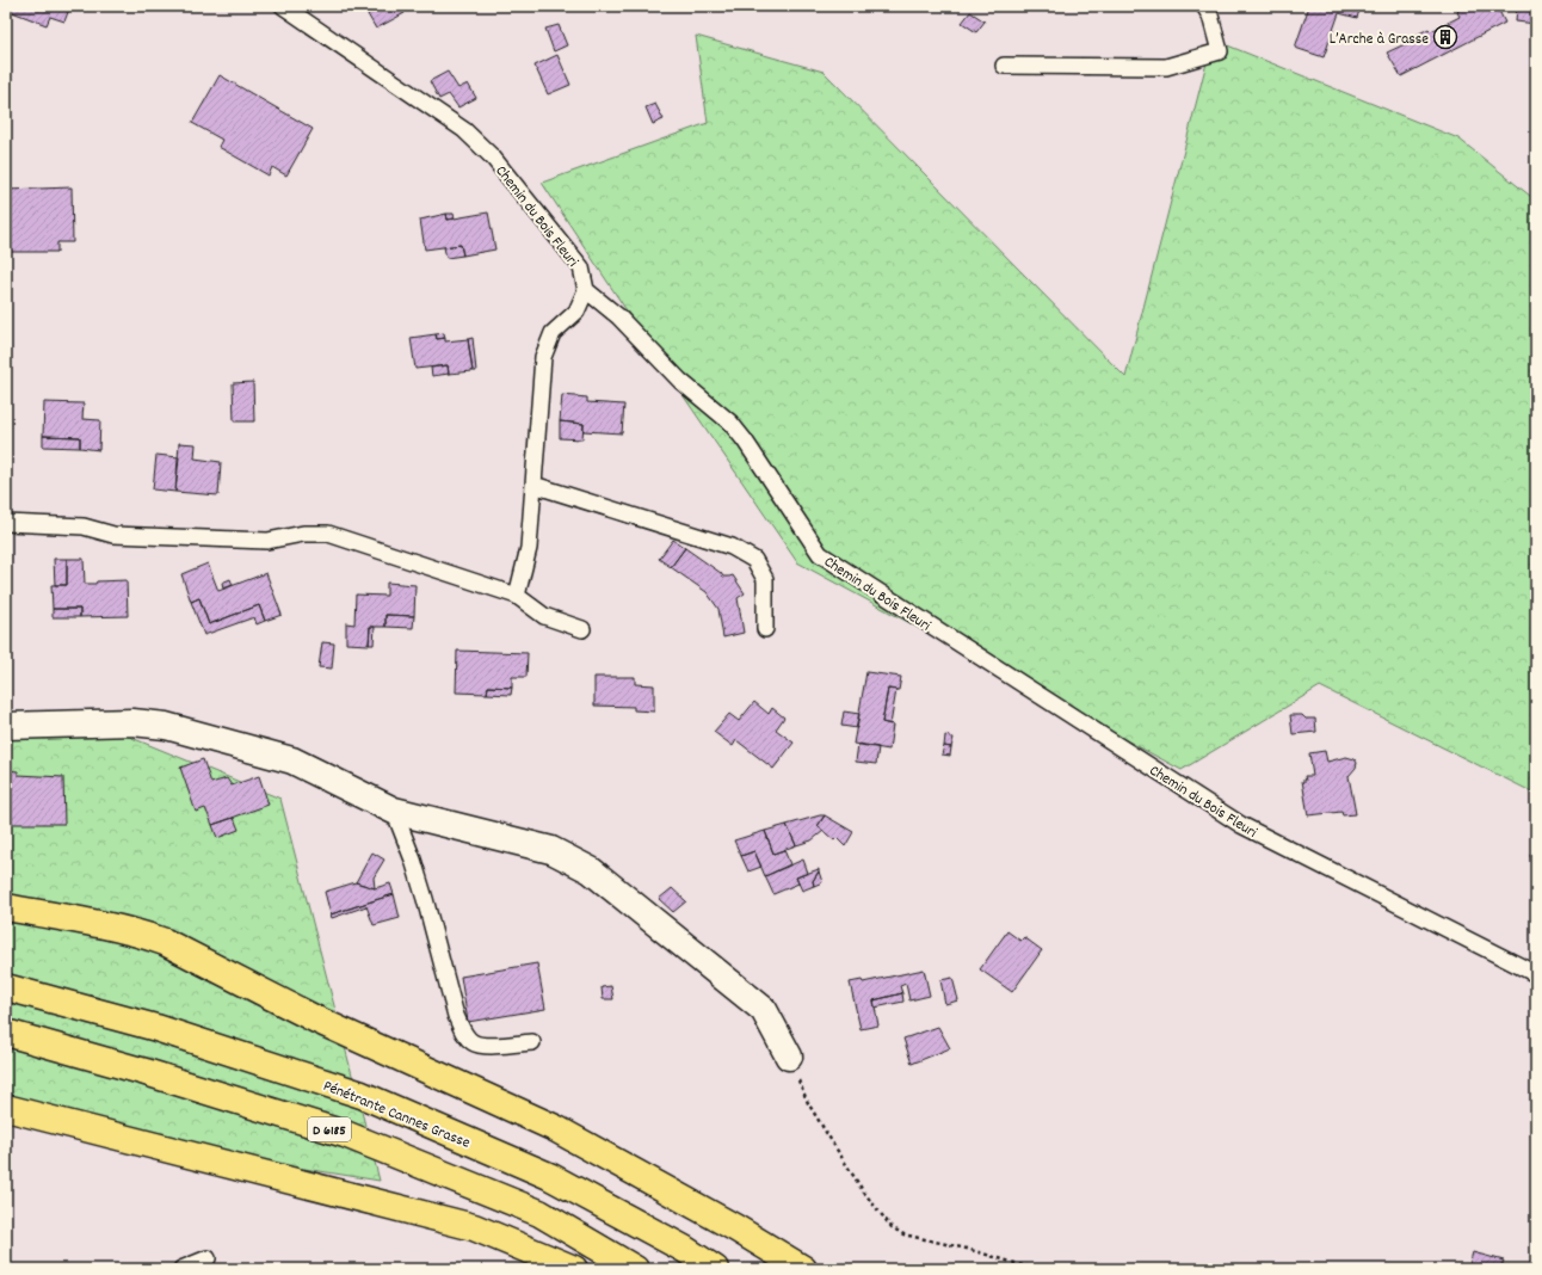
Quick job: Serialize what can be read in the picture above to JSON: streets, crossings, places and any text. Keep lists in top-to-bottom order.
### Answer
{
  "streets": {
    "highway": ["Pénétrante Cannes Grasse", "D 6185"],
    "lane": ["Chemin du Bois Fleuri"]
  },
  "places": {
    "building": ["L’Arche à Grasse"]
  }
}
